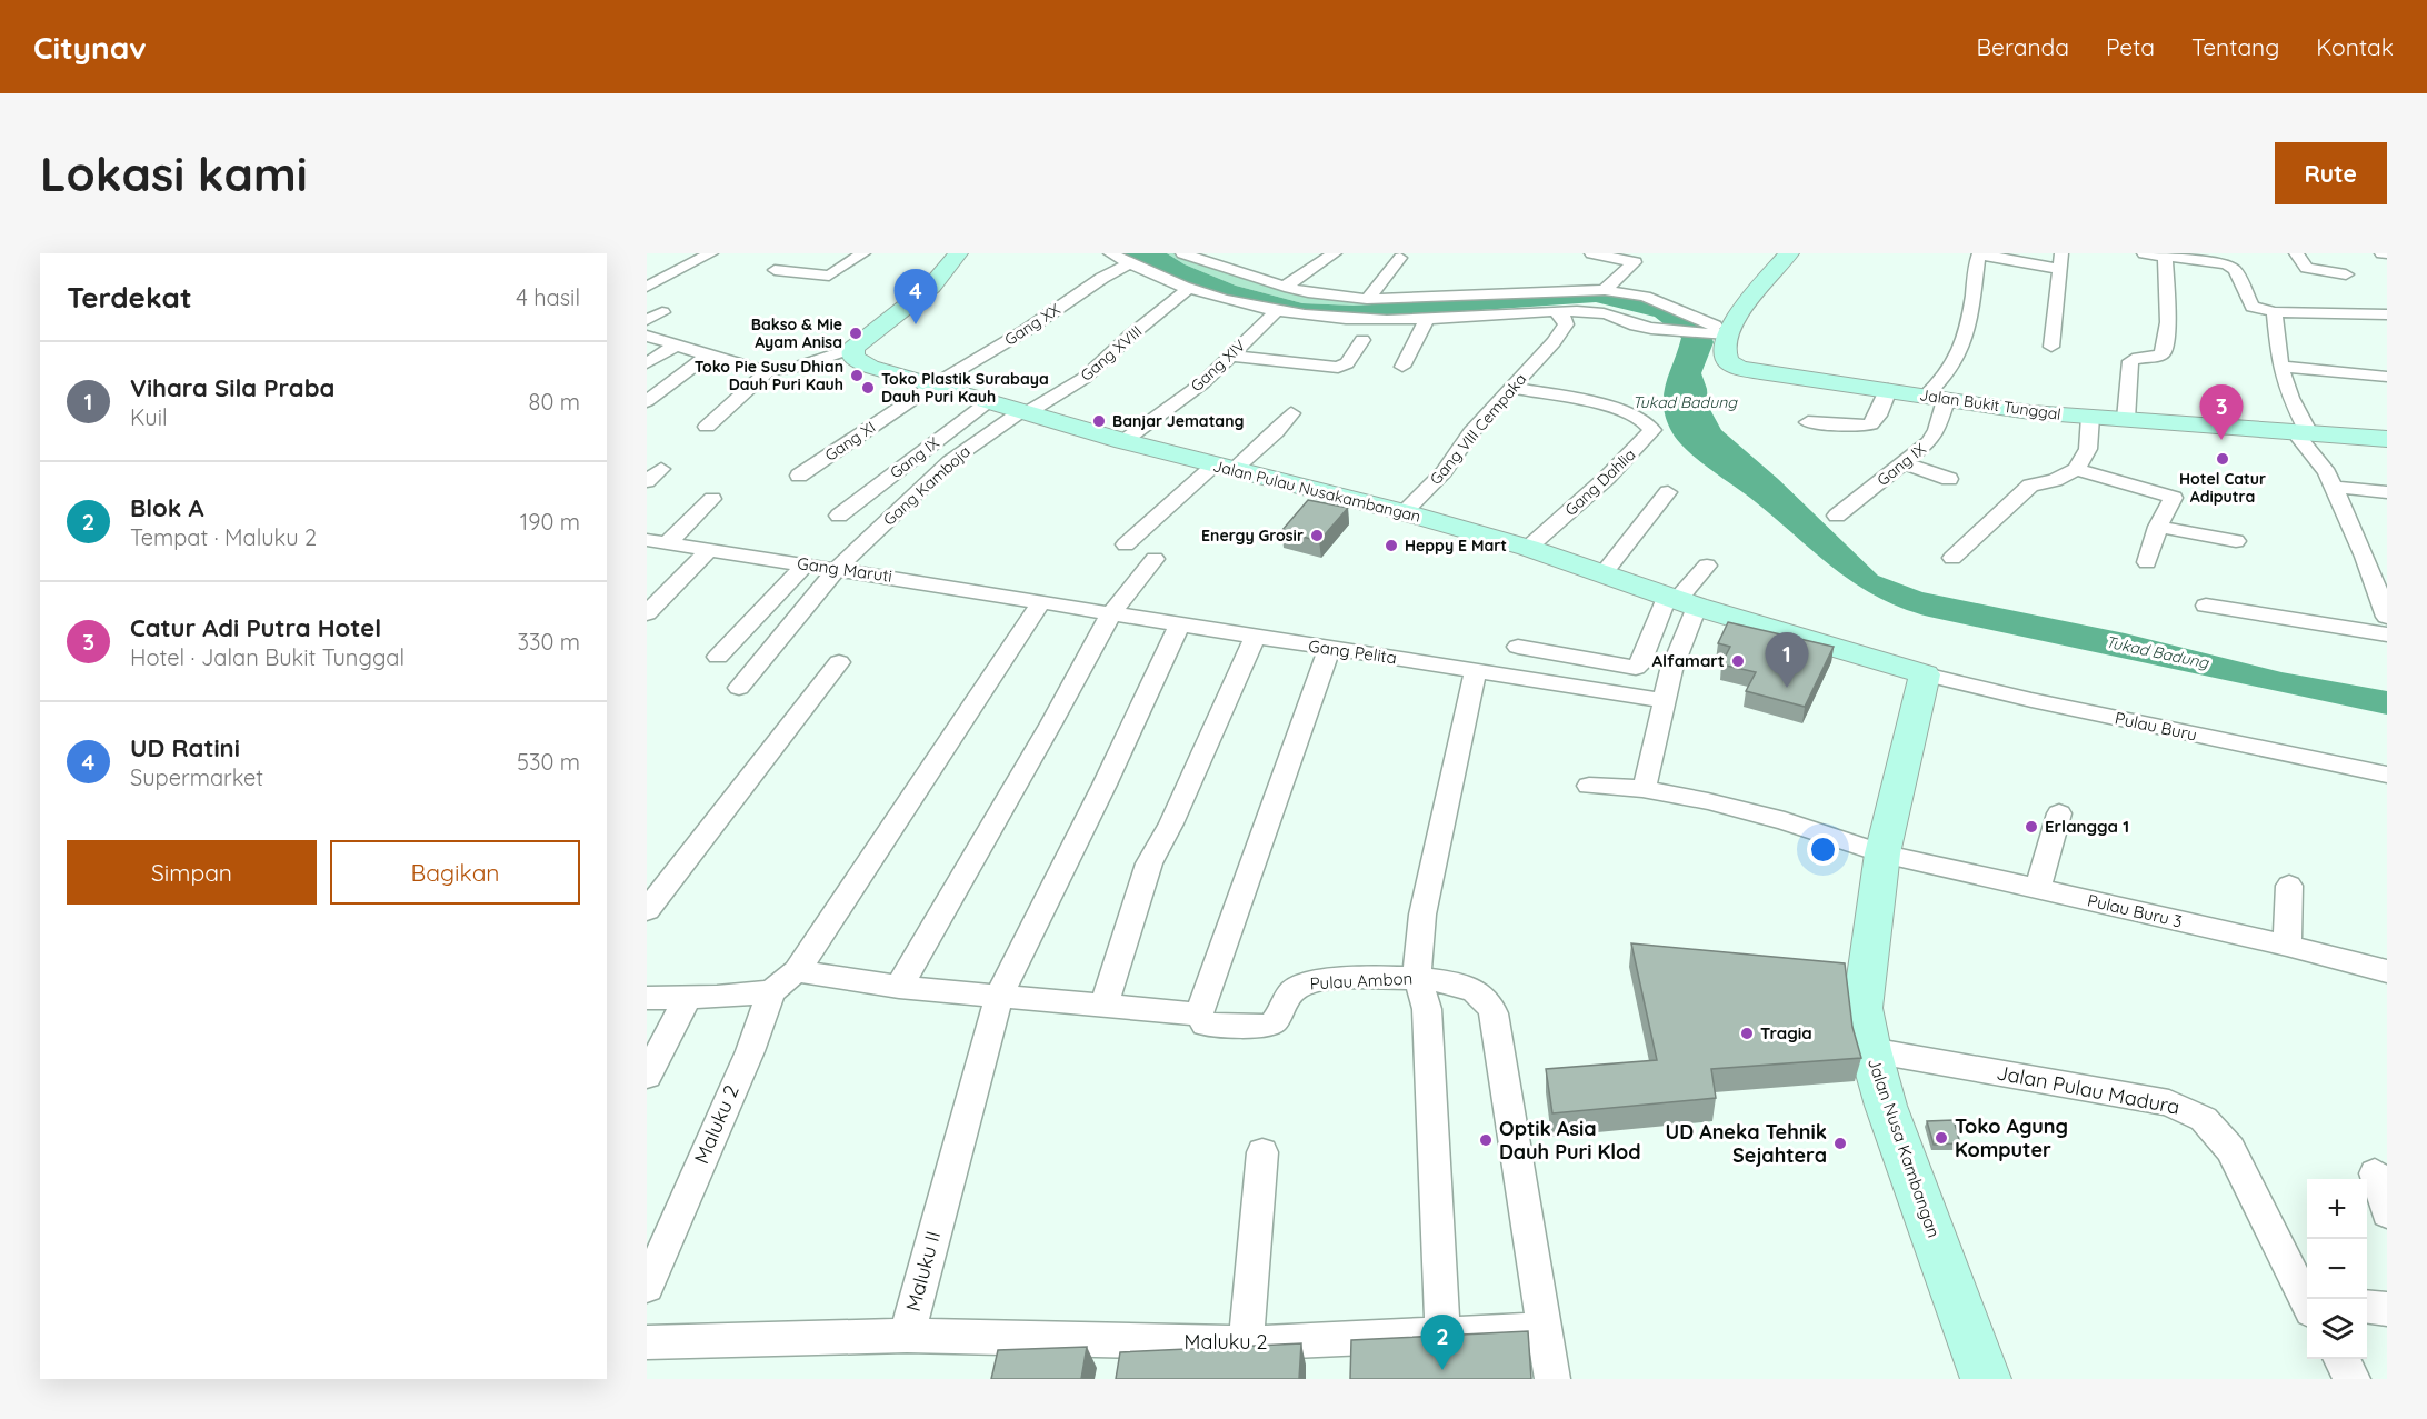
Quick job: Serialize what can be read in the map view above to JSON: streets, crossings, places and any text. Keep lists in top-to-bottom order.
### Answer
{
  "streets": {
    "street": [
      "Gang XX",
      "Gang XVIII",
      "Gang XIV",
      "Jalan Bukit Tunggal",
      "Gang VIII Cempaka",
      "Gang XI",
      "Gang IX",
      "Gang Dahlia",
      "Gang Kamboja",
      "Jalan Pulau Nusakambangan",
      "Gang Maruti",
      "Gang Pelita",
      "Pulau Buru",
      "Pulau Buru 3",
      "Pulau Ambon",
      "Jalan Pulau Madura",
      "Maluku 2",
      "Jalan Nusa Kambangan",
      "Maluku II"
    ]
  },
  "crossings": [
    ["Gang XX", "Gang XI"],
    ["Gang XX", "Jalan Pulau Nusakambangan"],
    ["Gang XVIII", "Gang Kamboja"],
    ["Gang XVIII", "Jalan Pulau Nusakambangan"],
    ["Gang XIV", "Jalan Pulau Nusakambangan"],
    ["Jalan Bukit Tunggal", "Gang IX"],
    ["Gang VIII Cempaka", "Gang Dahlia"],
    ["Gang VIII Cempaka", "Jalan Pulau Nusakambangan"],
    ["Gang XI", "Jalan Pulau Nusakambangan"],
    ["Gang IX", "Jalan Pulau Nusakambangan"],
    ["Gang Dahlia", "Jalan Pulau Nusakambangan"],
    ["Gang Kamboja", "Jalan Pulau Nusakambangan"],
    ["Gang Kamboja", "Gang Maruti"],
    ["Jalan Pulau Nusakambangan", "Pulau Buru"],
    ["Jalan Pulau Nusakambangan", "Jalan Nusa Kambangan"],
    ["Gang Maruti", "Gang Pelita"],
    ["Gang Pelita", "Maluku II"],
    ["Pulau Buru", "Jalan Nusa Kambangan"],
    ["Pulau Buru 3", "Jalan Nusa Kambangan"],
    ["Pulau Ambon", "Maluku 2"],
    ["Pulau Ambon", "Maluku II"],
    ["Jalan Pulau Madura", "Jalan Nusa Kambangan"],
    ["Maluku 2", "Maluku II"]
  ],
  "water": ["Tukad Badung"],
  "places": [
    "Bakso & Mie Ayam Anisa",
    "Toko Pie Susu Dhian Dauh Puri Kauh",
    "Toko Plastik Surabaya Dauh Puri Kauh",
    "Banjar Jematang",
    "Hotel Catur Adiputra",
    "Energy Grosir",
    "Heppy E Mart",
    "Alfamart",
    "Erlangga 1",
    "Tragia",
    "Toko Agung Komputer",
    "Optik Asia Dauh Puri Klod",
    "UD Aneka Tehnik Sejahtera"
  ],
  "page": {
    "header": "Citynav",
    "nav": [
      "Beranda",
      "Peta",
      "Tentang",
      "Kontak"
    ],
    "buttons": [
      "Rute",
      ["Simpan", "Bagikan"]
    ],
    "title": "Lokasi kami",
    "heading": ["Terdekat", "4 hasil"],
    "pins": [
      "4",
      "3",
      "1",
      "2"
    ],
    "list": [
      {
        "mark": "1",
        "name": "Vihara Sila Praba",
        "note": "Kuil",
        "value": "80 m"
      },
      {
        "mark": "2",
        "name": "Blok A",
        "note": "Tempat · Maluku 2",
        "value": "190 m"
      },
      {
        "mark": "3",
        "name": "Catur Adi Putra Hotel",
        "note": "Hotel · Jalan Bukit Tunggal",
        "value": "330 m"
      },
      {
        "mark": "4",
        "name": "UD Ratini",
        "note": "Supermarket",
        "value": "530 m"
      }
    ],
    "map_buttons": ["+", "−"]
  }
}
